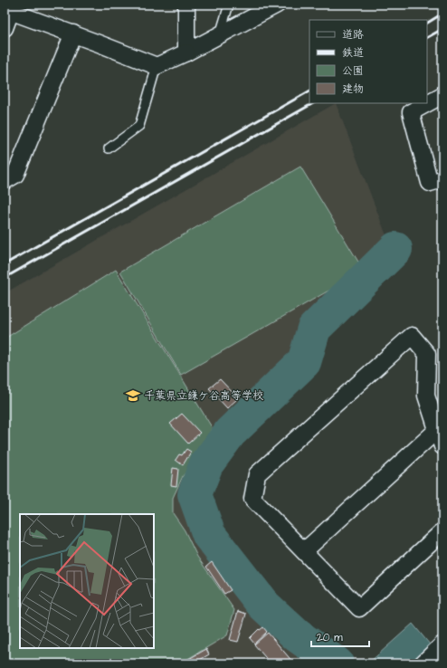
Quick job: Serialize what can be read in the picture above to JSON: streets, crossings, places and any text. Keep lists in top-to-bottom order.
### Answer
{
  "places": {
    "school or university": ["千葉県立鎌ケ谷高等学校"]
  },
  "legend": [
    "道路",
    "鉄道",
    "公園",
    "建物"
  ],
  "scale_bar": "20 m"
}
